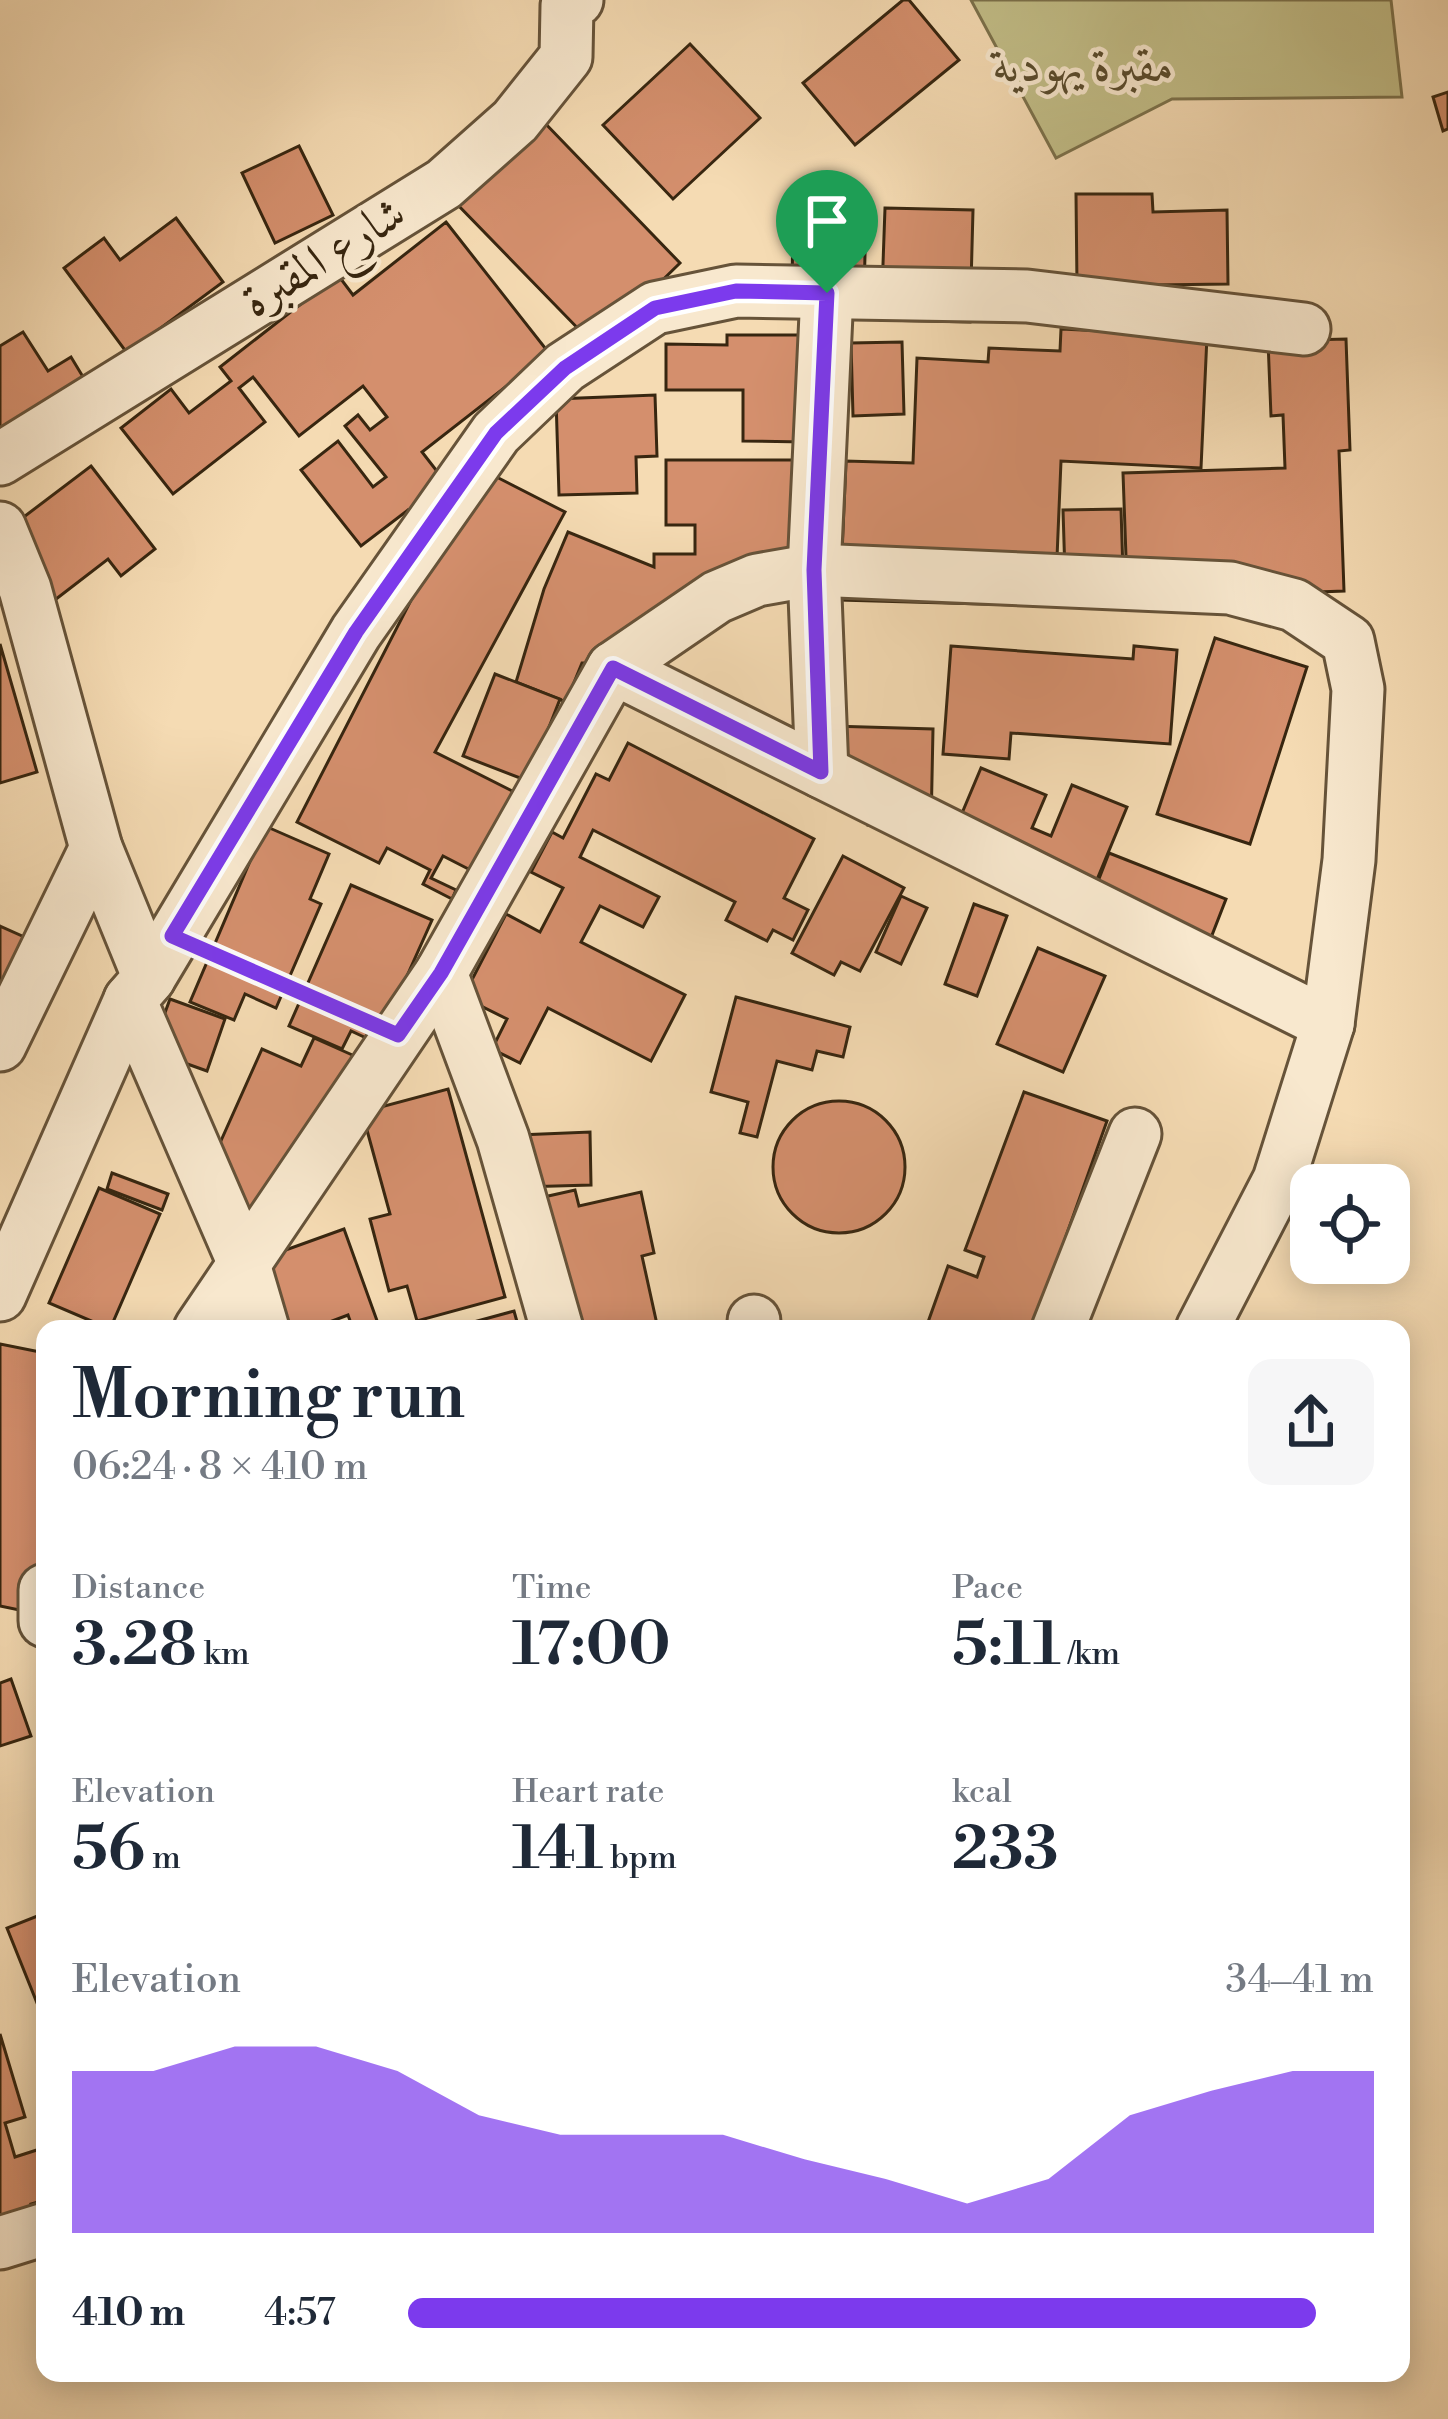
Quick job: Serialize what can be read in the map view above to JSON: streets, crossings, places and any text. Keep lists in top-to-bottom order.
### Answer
{
  "streets": {
    "street": ["شارع المقبرة"]
  },
  "parks": ["مقبرة يهودية"],
  "page": {
    "heading": ["Morning run", "06:24 · 8 × 410 m"],
    "stats": [
      ["Distance", "3.28 km"],
      ["Time", "17:00"],
      ["Pace", "5:11 /km"],
      ["Elevation", "56 m"],
      ["Heart rate", "141 bpm"],
      ["kcal", "233"]
    ],
    "chart": ["Elevation", "34–41 m"],
    "list": [
      {
        "name": "410 m",
        "note": "4:57"
      }
    ]
  }
}
